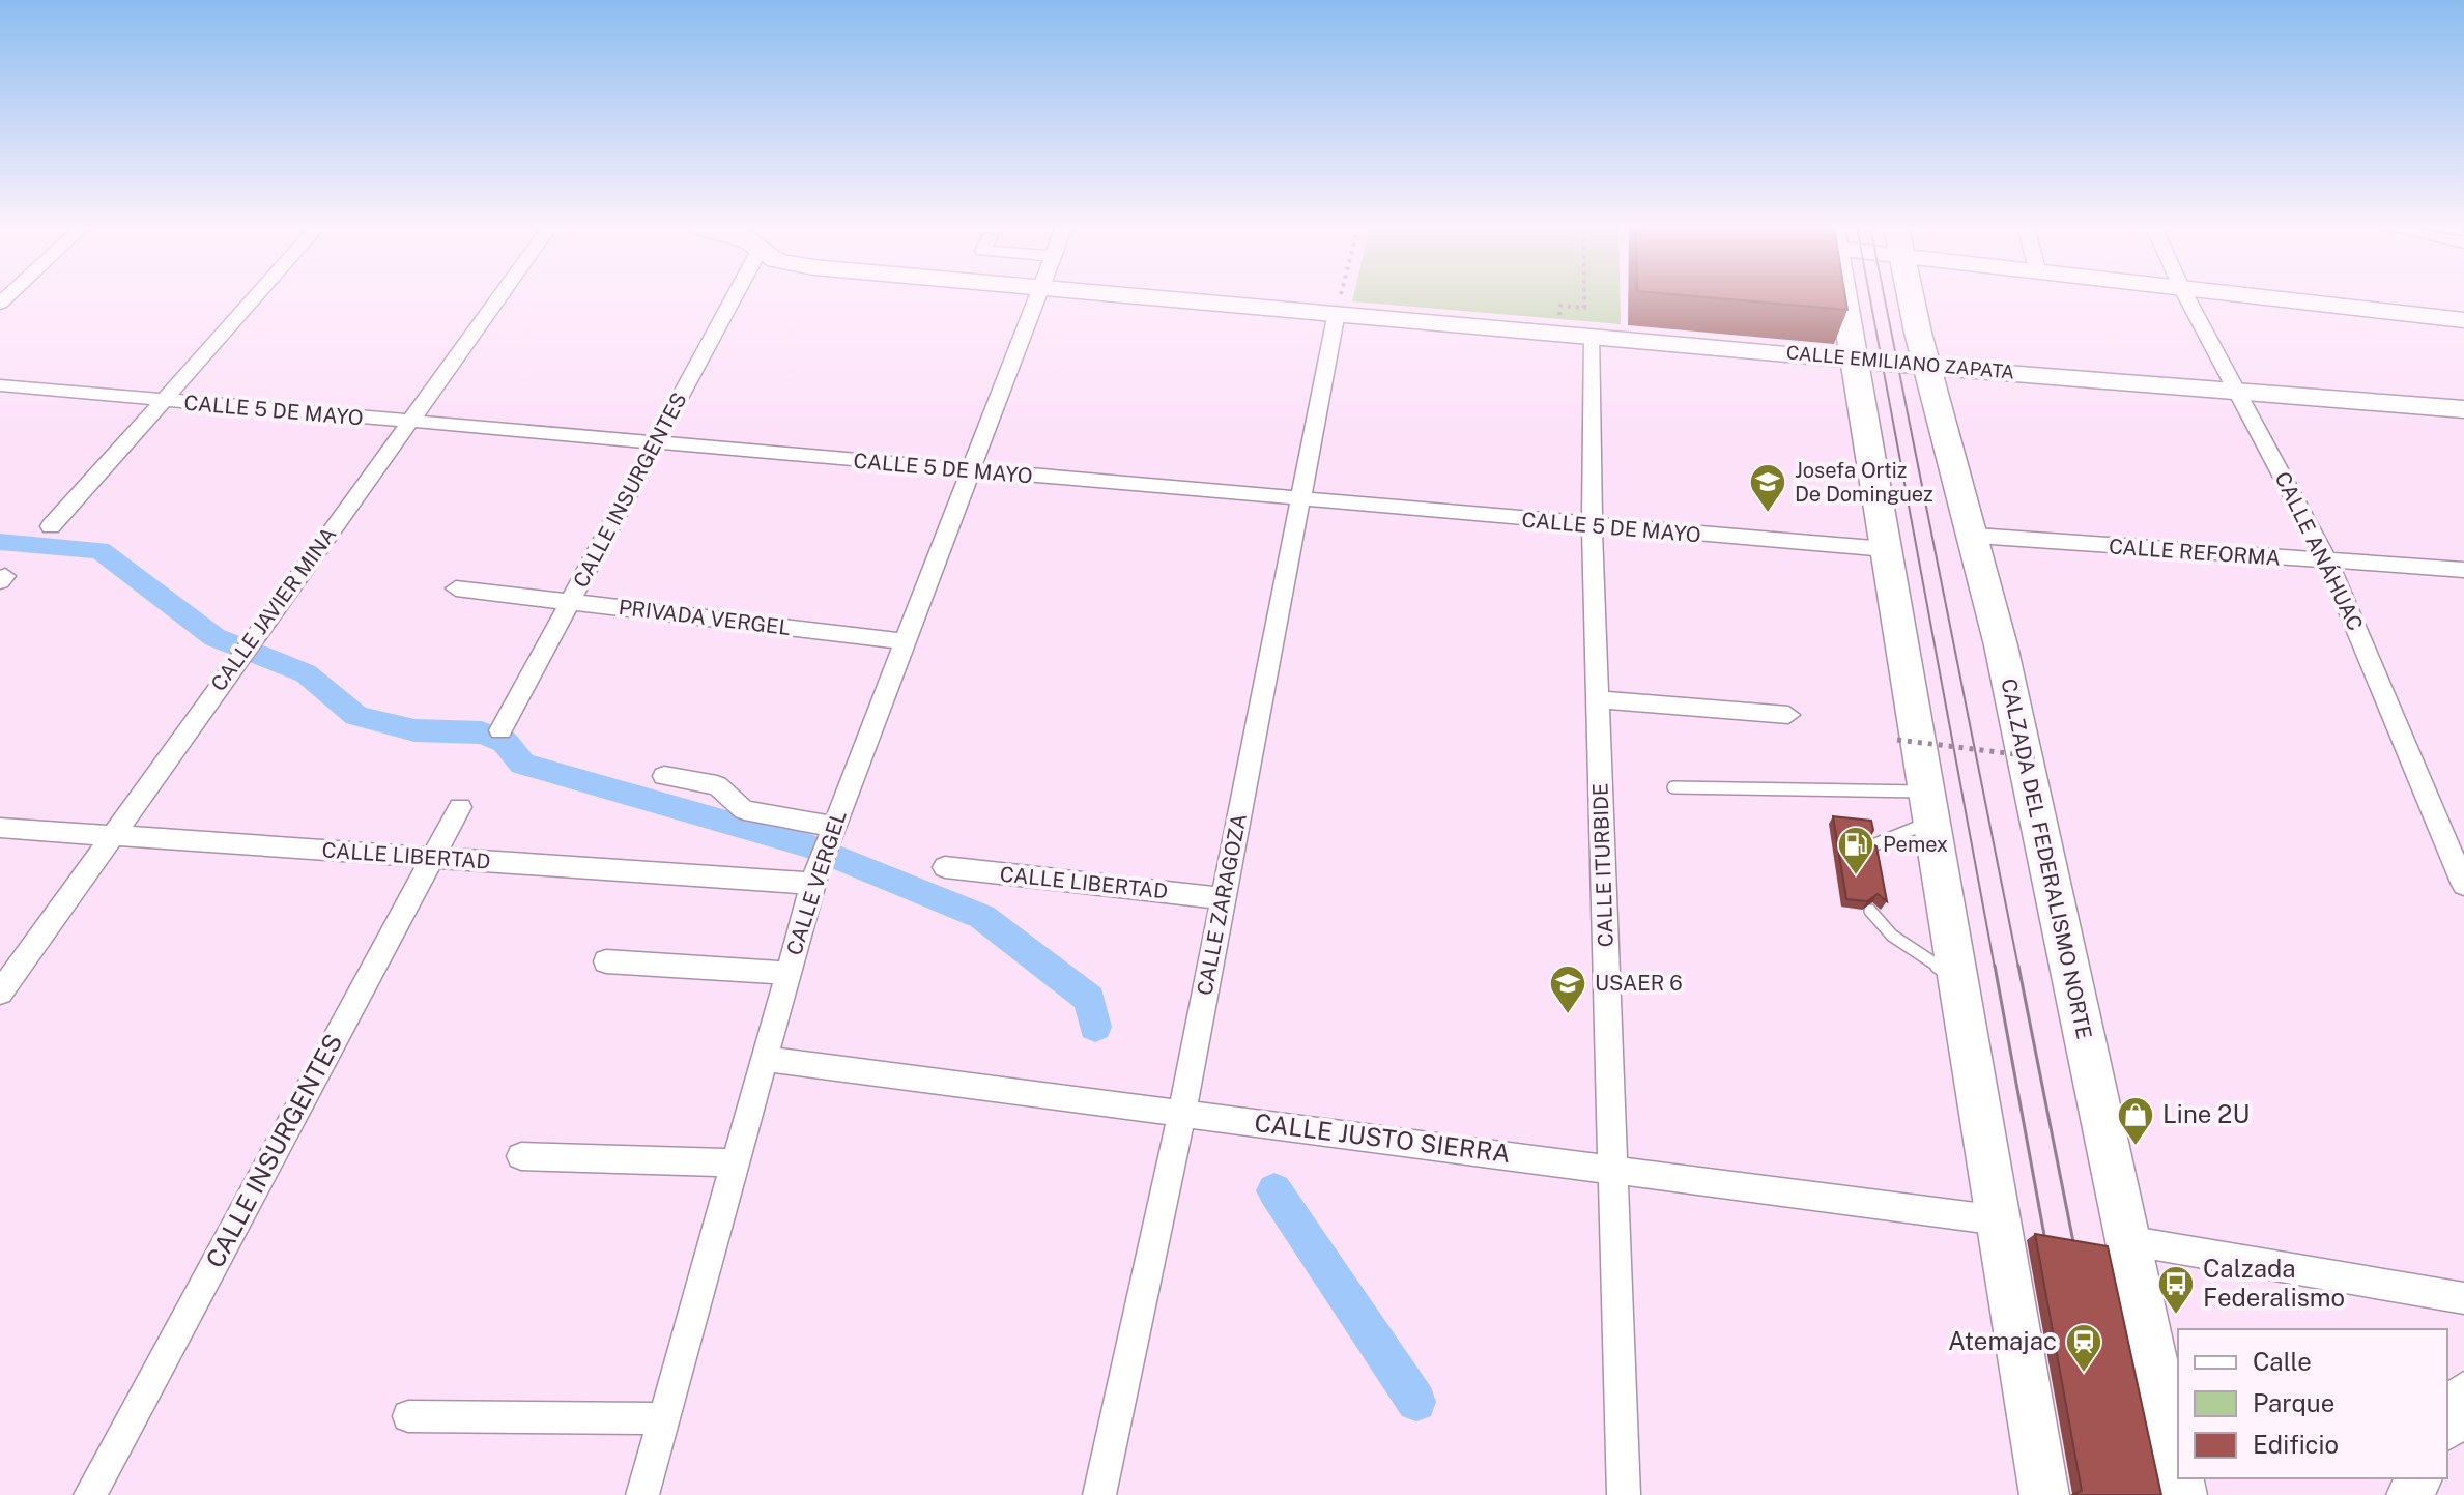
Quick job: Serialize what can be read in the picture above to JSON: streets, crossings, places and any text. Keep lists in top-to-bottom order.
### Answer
{
  "streets": {
    "main road": ["CALZADA DEL FEDERALISMO NORTE"],
    "street": [
      "CALLE EMILIANO ZAPATA",
      "CALLE 5 DE MAYO",
      "CALLE INSURGENTES",
      "CALLE ANÁHUAC",
      "CALLE REFORMA",
      "CALLE JAVIER MINA",
      "PRIVADA VERGEL",
      "CALLE LIBERTAD",
      "CALLE ITURBIDE",
      "CALLE VERGEL",
      "CALLE ZARAGOZA",
      "CALLE JUSTO SIERRA"
    ]
  },
  "crossings": [
    ["CALLE EMILIANO ZAPATA", "CALLE ANÁHUAC"],
    ["CALLE EMILIANO ZAPATA", "CALZADA DEL FEDERALISMO NORTE"],
    ["CALLE EMILIANO ZAPATA", "CALLE ITURBIDE"],
    ["CALLE EMILIANO ZAPATA", "CALLE ZARAGOZA"],
    ["CALLE 5 DE MAYO", "CALLE INSURGENTES"],
    ["CALLE 5 DE MAYO", "CALLE JAVIER MINA"],
    ["CALLE 5 DE MAYO", "CALLE ITURBIDE"],
    ["CALLE 5 DE MAYO", "CALLE VERGEL"],
    ["CALLE 5 DE MAYO", "CALLE ZARAGOZA"],
    ["CALLE INSURGENTES", "PRIVADA VERGEL"],
    ["CALLE INSURGENTES", "CALLE LIBERTAD"],
    ["CALLE ANÁHUAC", "CALLE REFORMA"],
    ["CALLE REFORMA", "CALZADA DEL FEDERALISMO NORTE"],
    ["CALLE JAVIER MINA", "CALLE LIBERTAD"],
    ["PRIVADA VERGEL", "CALLE VERGEL"],
    ["CALLE LIBERTAD", "CALLE VERGEL"],
    ["CALLE LIBERTAD", "CALLE ZARAGOZA"],
    ["CALLE ITURBIDE", "CALLE JUSTO SIERRA"],
    ["CALLE VERGEL", "CALLE JUSTO SIERRA"],
    ["CALLE ZARAGOZA", "CALLE JUSTO SIERRA"]
  ],
  "places": {
    "school or university": ["Josefa Ortiz De Dominguez", "USAER 6"],
    "fuel station": ["Pemex"],
    "shop": ["Line 2U"],
    "bus stop": ["Calzada Federalismo"],
    "station": ["Atemajac"]
  },
  "legend": ["Calle", "Parque", "Edificio"]
}
